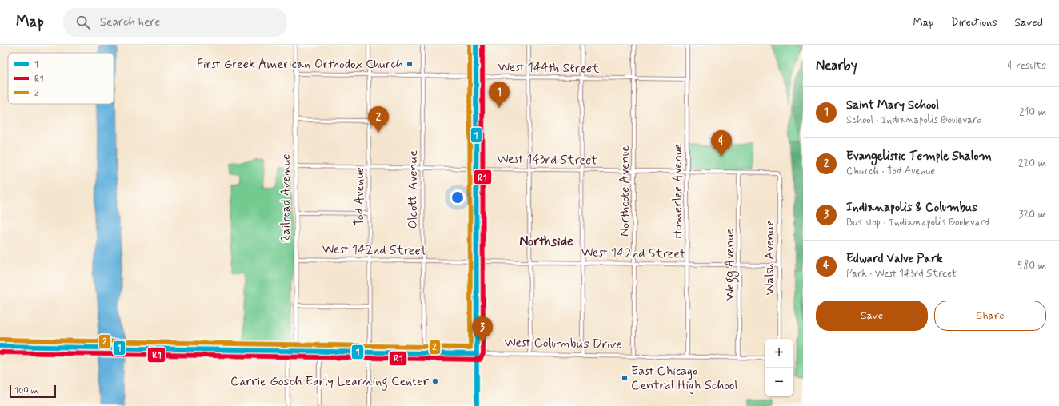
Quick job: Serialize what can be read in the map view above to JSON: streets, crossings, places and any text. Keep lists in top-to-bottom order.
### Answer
{
  "streets": {
    "main road": ["West Columbus Drive"],
    "street": [
      "West 144th Street",
      "West 143rd Street",
      "Olcott Avenue",
      "Northcote Avenue",
      "Homerlee Avenue",
      "Tod Avenue",
      "Railroad Avenue",
      "West 142nd Street",
      "Walsh Avenue",
      "Wegg Avenue"
    ]
  },
  "crossings": [
    ["West 144th Street", "Olcott Avenue"],
    ["West 144th Street", "Northcote Avenue"],
    ["West 144th Street", "Homerlee Avenue"],
    ["West 144th Street", "Tod Avenue"],
    ["West 144th Street", "Railroad Avenue"],
    ["West 143rd Street", "Olcott Avenue"],
    ["West 143rd Street", "Northcote Avenue"],
    ["West 143rd Street", "Homerlee Avenue"],
    ["West 143rd Street", "Tod Avenue"],
    ["West 143rd Street", "Railroad Avenue"],
    ["West 143rd Street", "Walsh Avenue"],
    ["West 143rd Street", "Wegg Avenue"],
    ["Olcott Avenue", "West 142nd Street"],
    ["Olcott Avenue", "West Columbus Drive"],
    ["Northcote Avenue", "West 142nd Street"],
    ["Northcote Avenue", "West Columbus Drive"],
    ["Homerlee Avenue", "West 142nd Street"],
    ["Homerlee Avenue", "West Columbus Drive"],
    ["Tod Avenue", "West 142nd Street"],
    ["Tod Avenue", "West Columbus Drive"],
    ["Railroad Avenue", "West 142nd Street"],
    ["Railroad Avenue", "West Columbus Drive"],
    ["West 142nd Street", "Walsh Avenue"],
    ["West 142nd Street", "Wegg Avenue"],
    ["Wegg Avenue", "West Columbus Drive"]
  ],
  "districts": ["Northside"],
  "places": ["First Greek American Orthodox Church", "East Chicago Central High School", "Carrie Gosch Early Learning Center"],
  "lines": ["transit line 1", "transit line R1", "transit line 2"],
  "legend": ["1", "R1", "2"],
  "scale_bar": "100 m",
  "page": {
    "header": "Map",
    "search": "Search here",
    "nav": ["Map", "Directions", "Saved"],
    "heading": ["Nearby", "4 results"],
    "pins": [
      "1",
      "2",
      "4",
      "3"
    ],
    "list": [
      {
        "mark": "1",
        "name": "Saint Mary School",
        "note": "School · Indianapolis Boulevard",
        "value": "210 m"
      },
      {
        "mark": "2",
        "name": "Evangelistic Temple Shalom",
        "note": "Church · Tod Avenue",
        "value": "220 m"
      },
      {
        "mark": "3",
        "name": "Indianapolis & Columbus",
        "note": "Bus stop · Indianapolis Boulevard",
        "value": "320 m"
      },
      {
        "mark": "4",
        "name": "Edward Valve Park",
        "note": "Park · West 143rd Street",
        "value": "580 m"
      }
    ],
    "buttons": ["Save", "Share"],
    "map_buttons": ["+", "−"],
    "scale": "100 m"
  }
}
